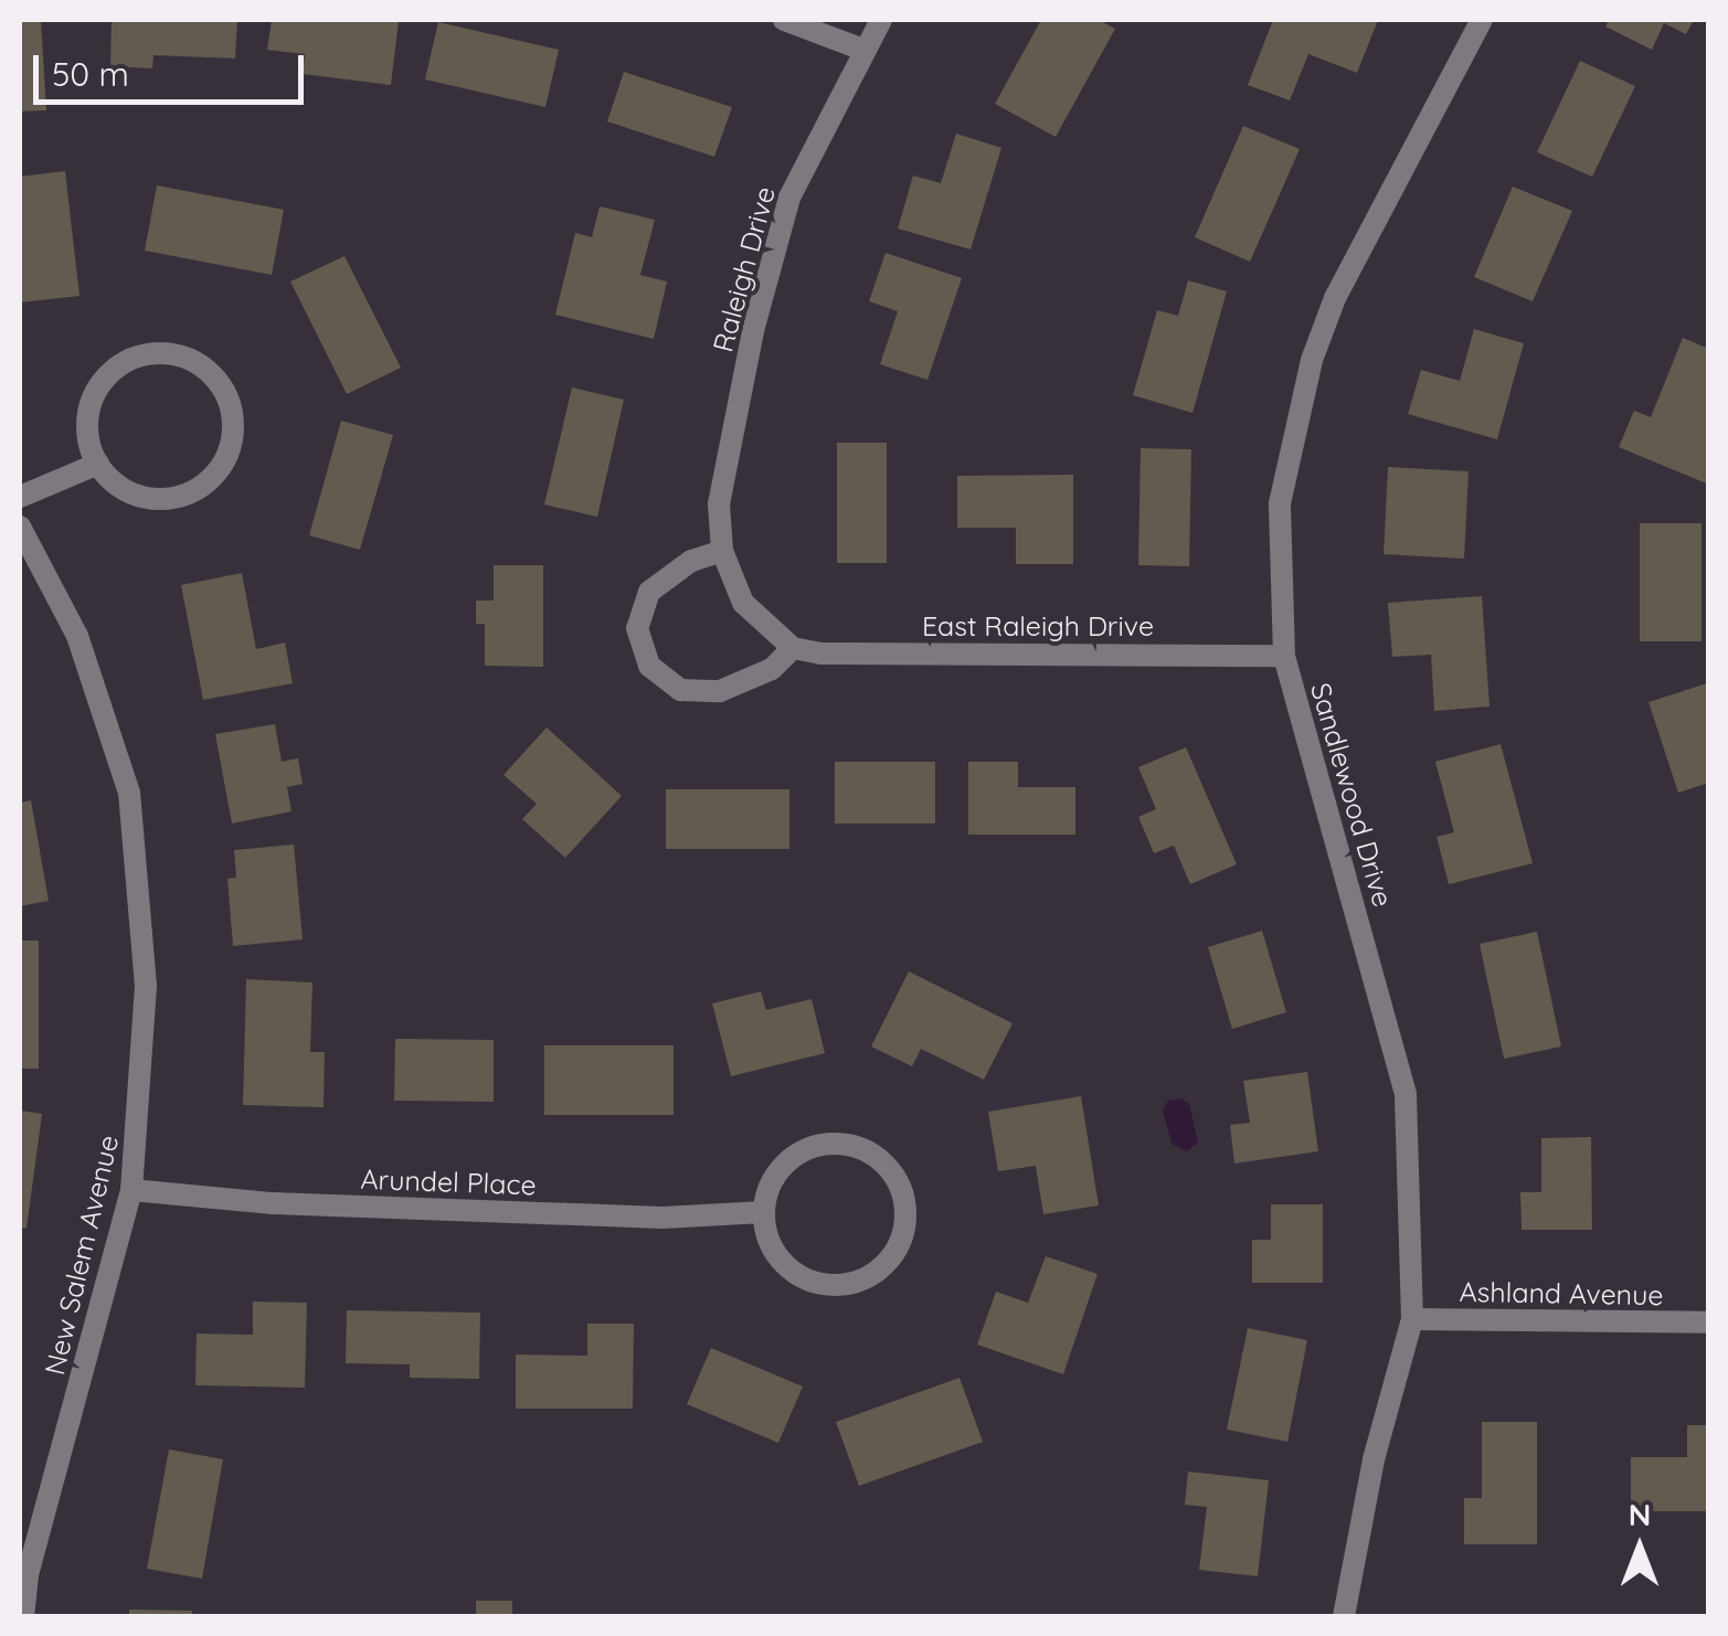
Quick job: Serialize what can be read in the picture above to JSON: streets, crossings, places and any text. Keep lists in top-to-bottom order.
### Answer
{
  "streets": {
    "street": [
      "Raleigh Drive",
      "East Raleigh Drive",
      "Sandlewood Drive",
      "Arundel Place",
      "New Salem Avenue",
      "Ashland Avenue"
    ]
  },
  "crossings": [
    ["Raleigh Drive", "East Raleigh Drive"],
    ["East Raleigh Drive", "Sandlewood Drive"],
    ["Sandlewood Drive", "Ashland Avenue"],
    ["Arundel Place", "New Salem Avenue"]
  ],
  "scale_bar": "50 m",
  "north": "top"
}
